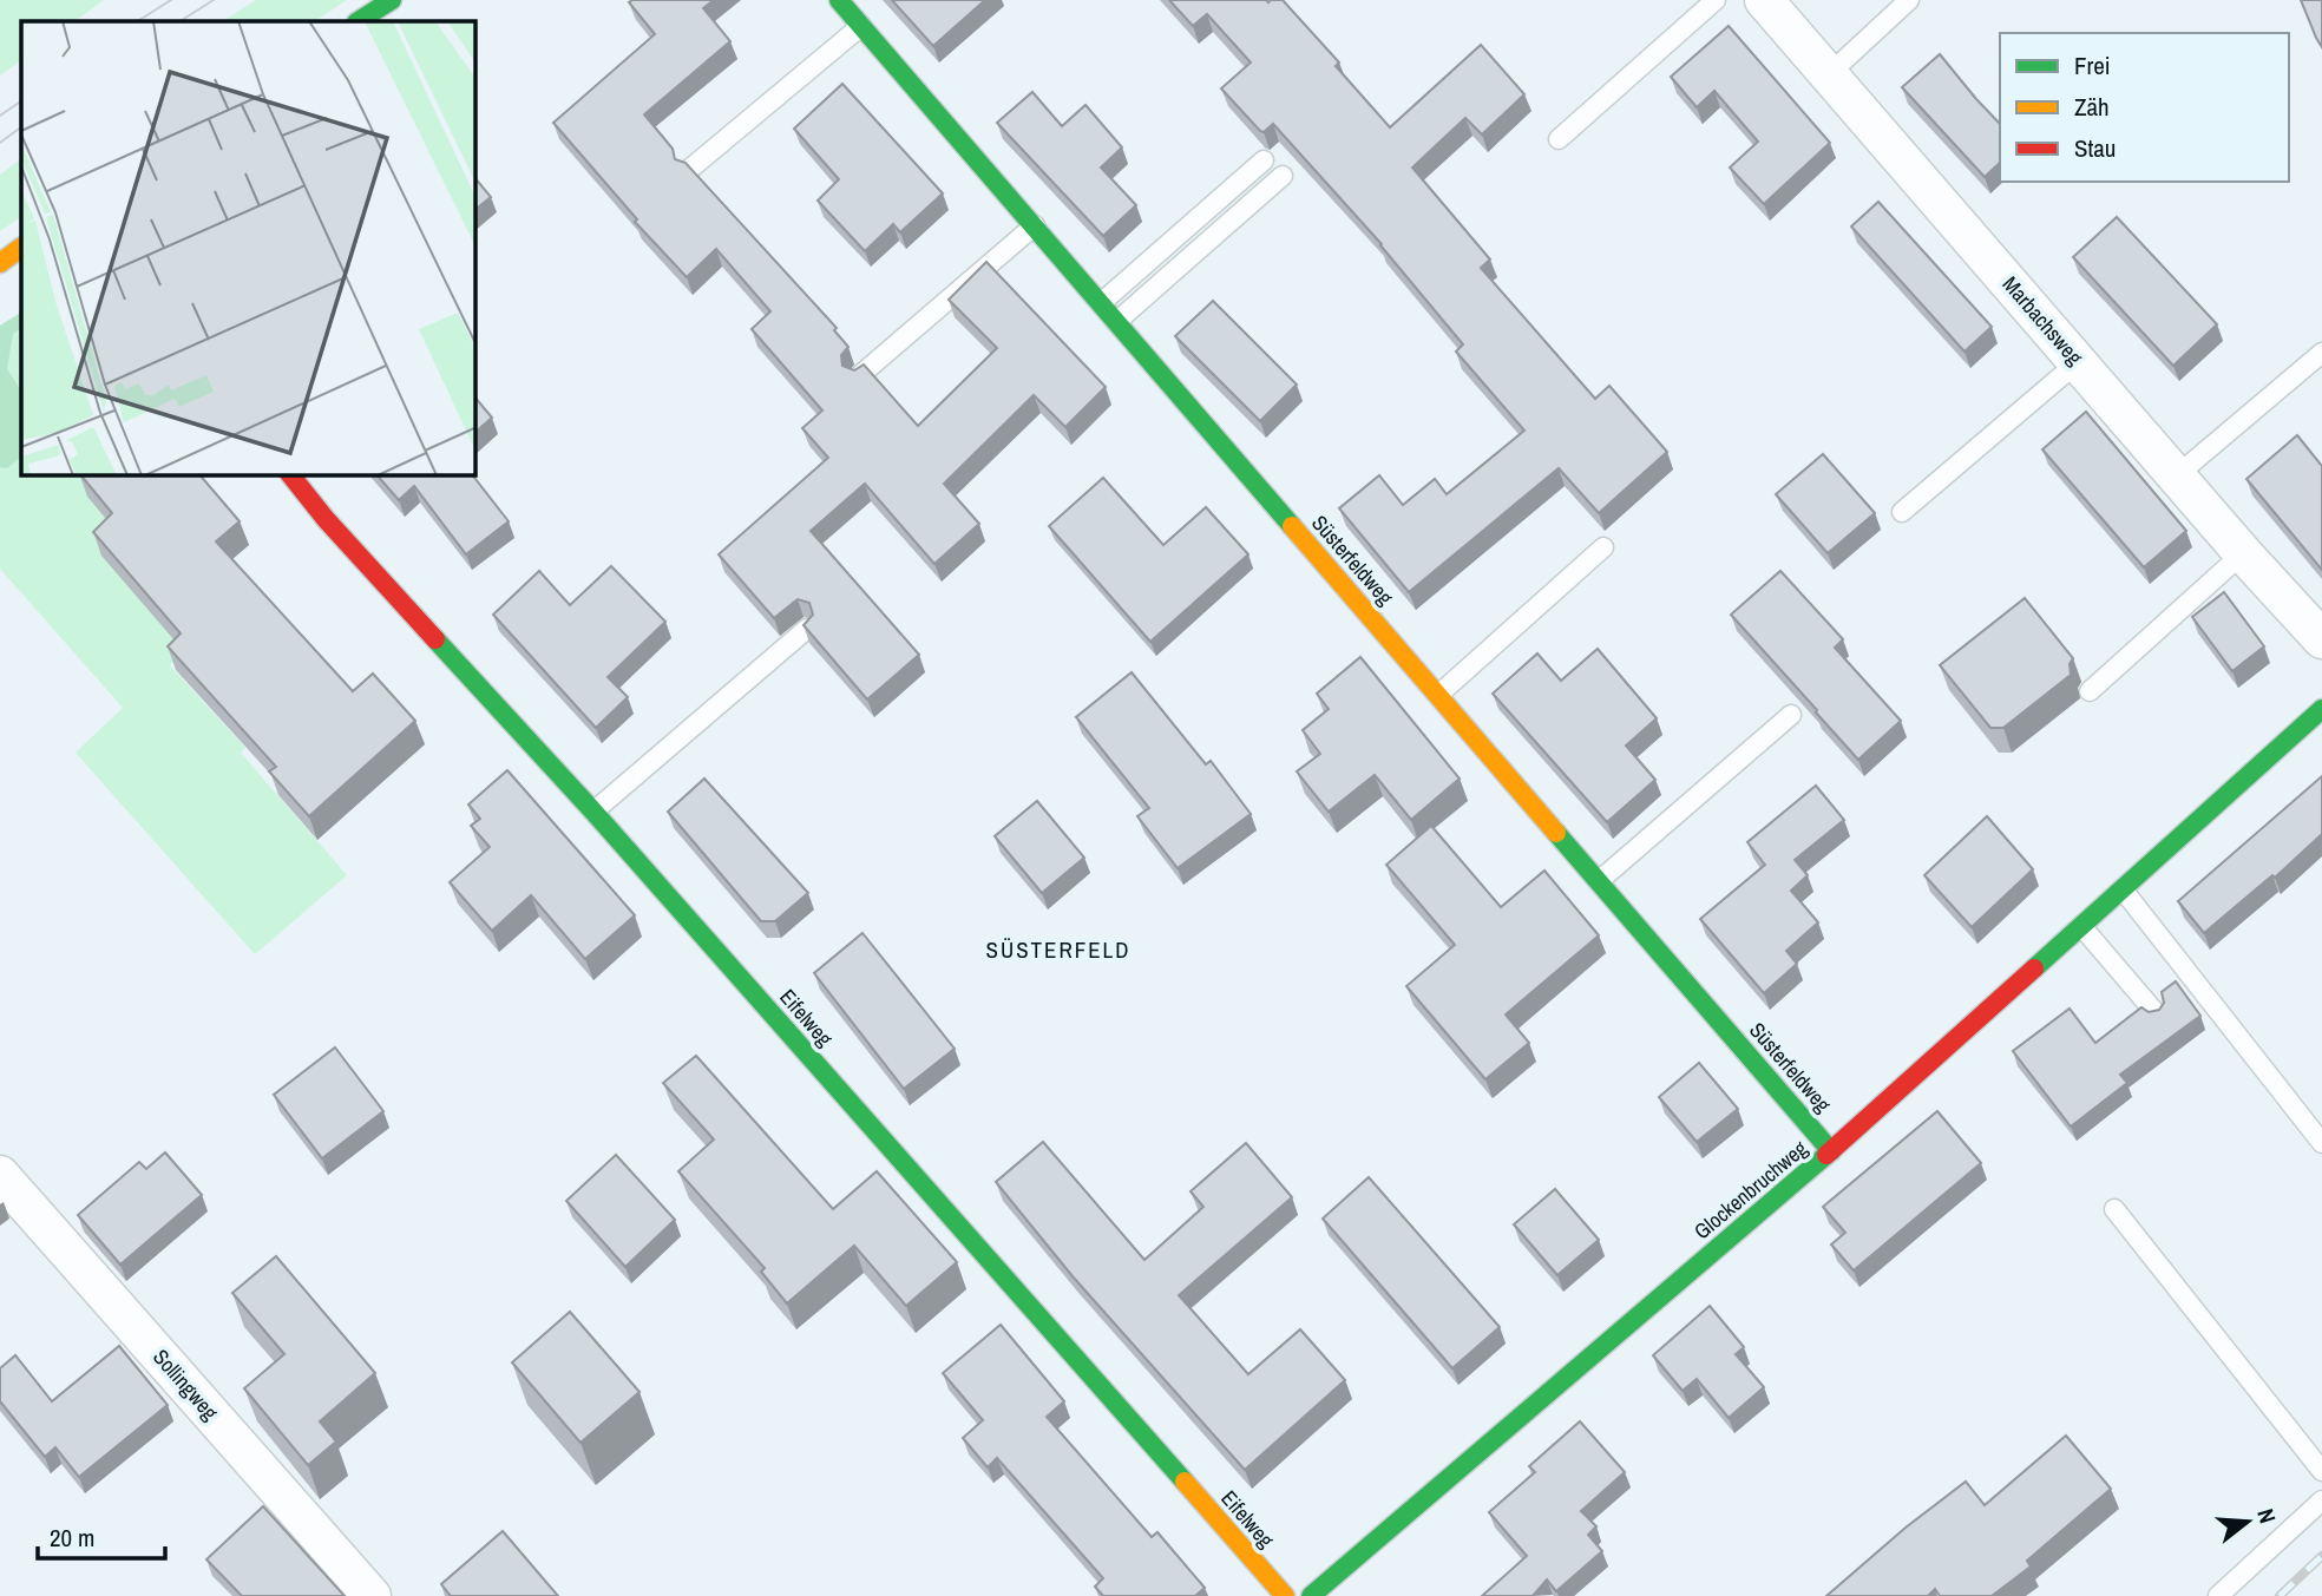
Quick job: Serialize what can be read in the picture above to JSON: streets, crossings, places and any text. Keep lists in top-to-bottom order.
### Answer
{
  "streets": {
    "street": [
      "Marbachsweg",
      "Süsterfeldweg",
      "Eifelweg",
      "Glockenbruchweg",
      "Sollingweg"
    ]
  },
  "crossings": [
    ["Süsterfeldweg", "Glockenbruchweg"]
  ],
  "districts": ["SÜSTERFELD"],
  "legend": ["Frei", "Zäh", "Stau"],
  "scale_bar": "20 m",
  "north": "right"
}
